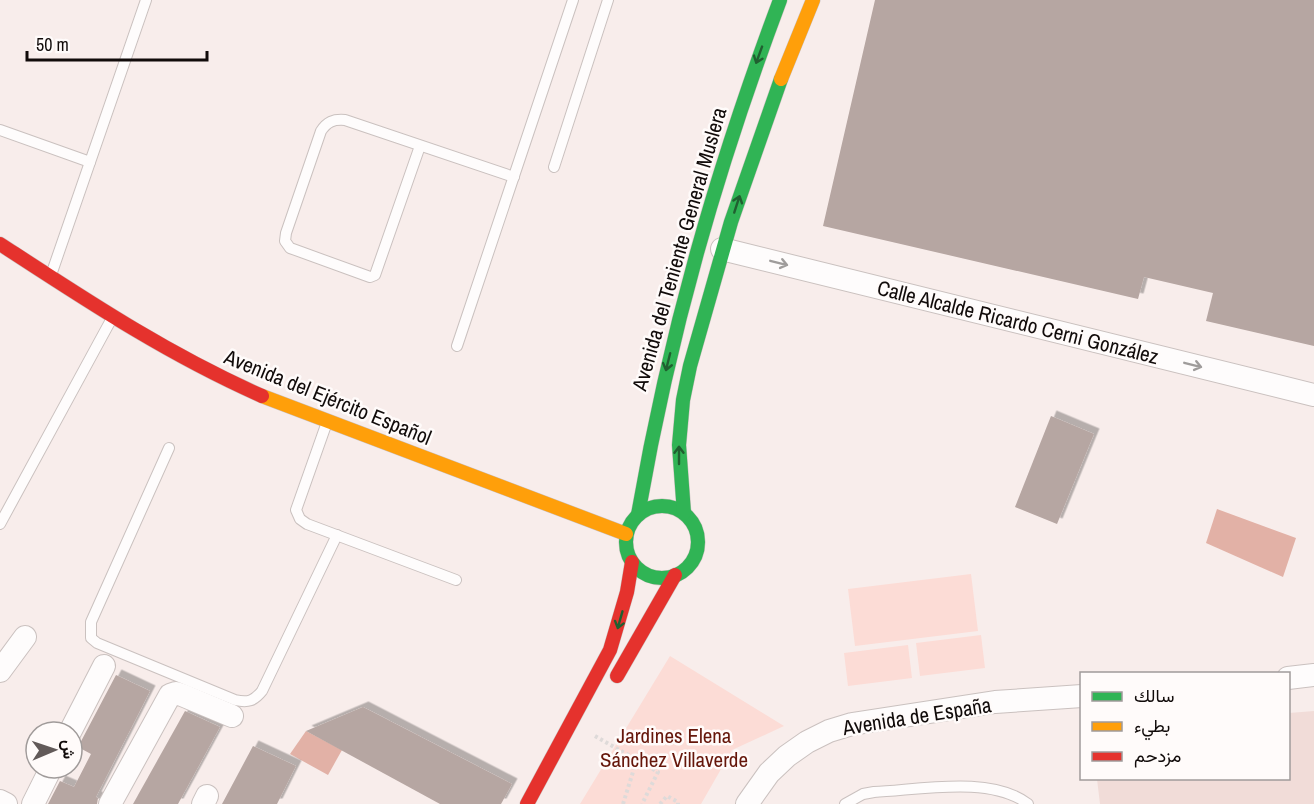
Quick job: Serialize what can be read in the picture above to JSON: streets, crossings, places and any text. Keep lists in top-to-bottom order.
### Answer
{
  "streets": {
    "main road": ["Avenida del Teniente General Muslera", "Avenida del Ejército Español"],
    "street": ["Calle Alcalde Ricardo Cerni González", "Avenida de España"]
  },
  "crossings": [
    ["Avenida del Teniente General Muslera", "Calle Alcalde Ricardo Cerni González"],
    ["Avenida del Teniente General Muslera", "Avenida del Ejército Español"]
  ],
  "one_way": ["Calle Alcalde Ricardo Cerni González"],
  "parks": ["Jardines Elena Sánchez Villaverde"],
  "legend": ["سالك", "بطيء", "مزدحم"],
  "scale_bar": "50 m",
  "north": "right"
}
